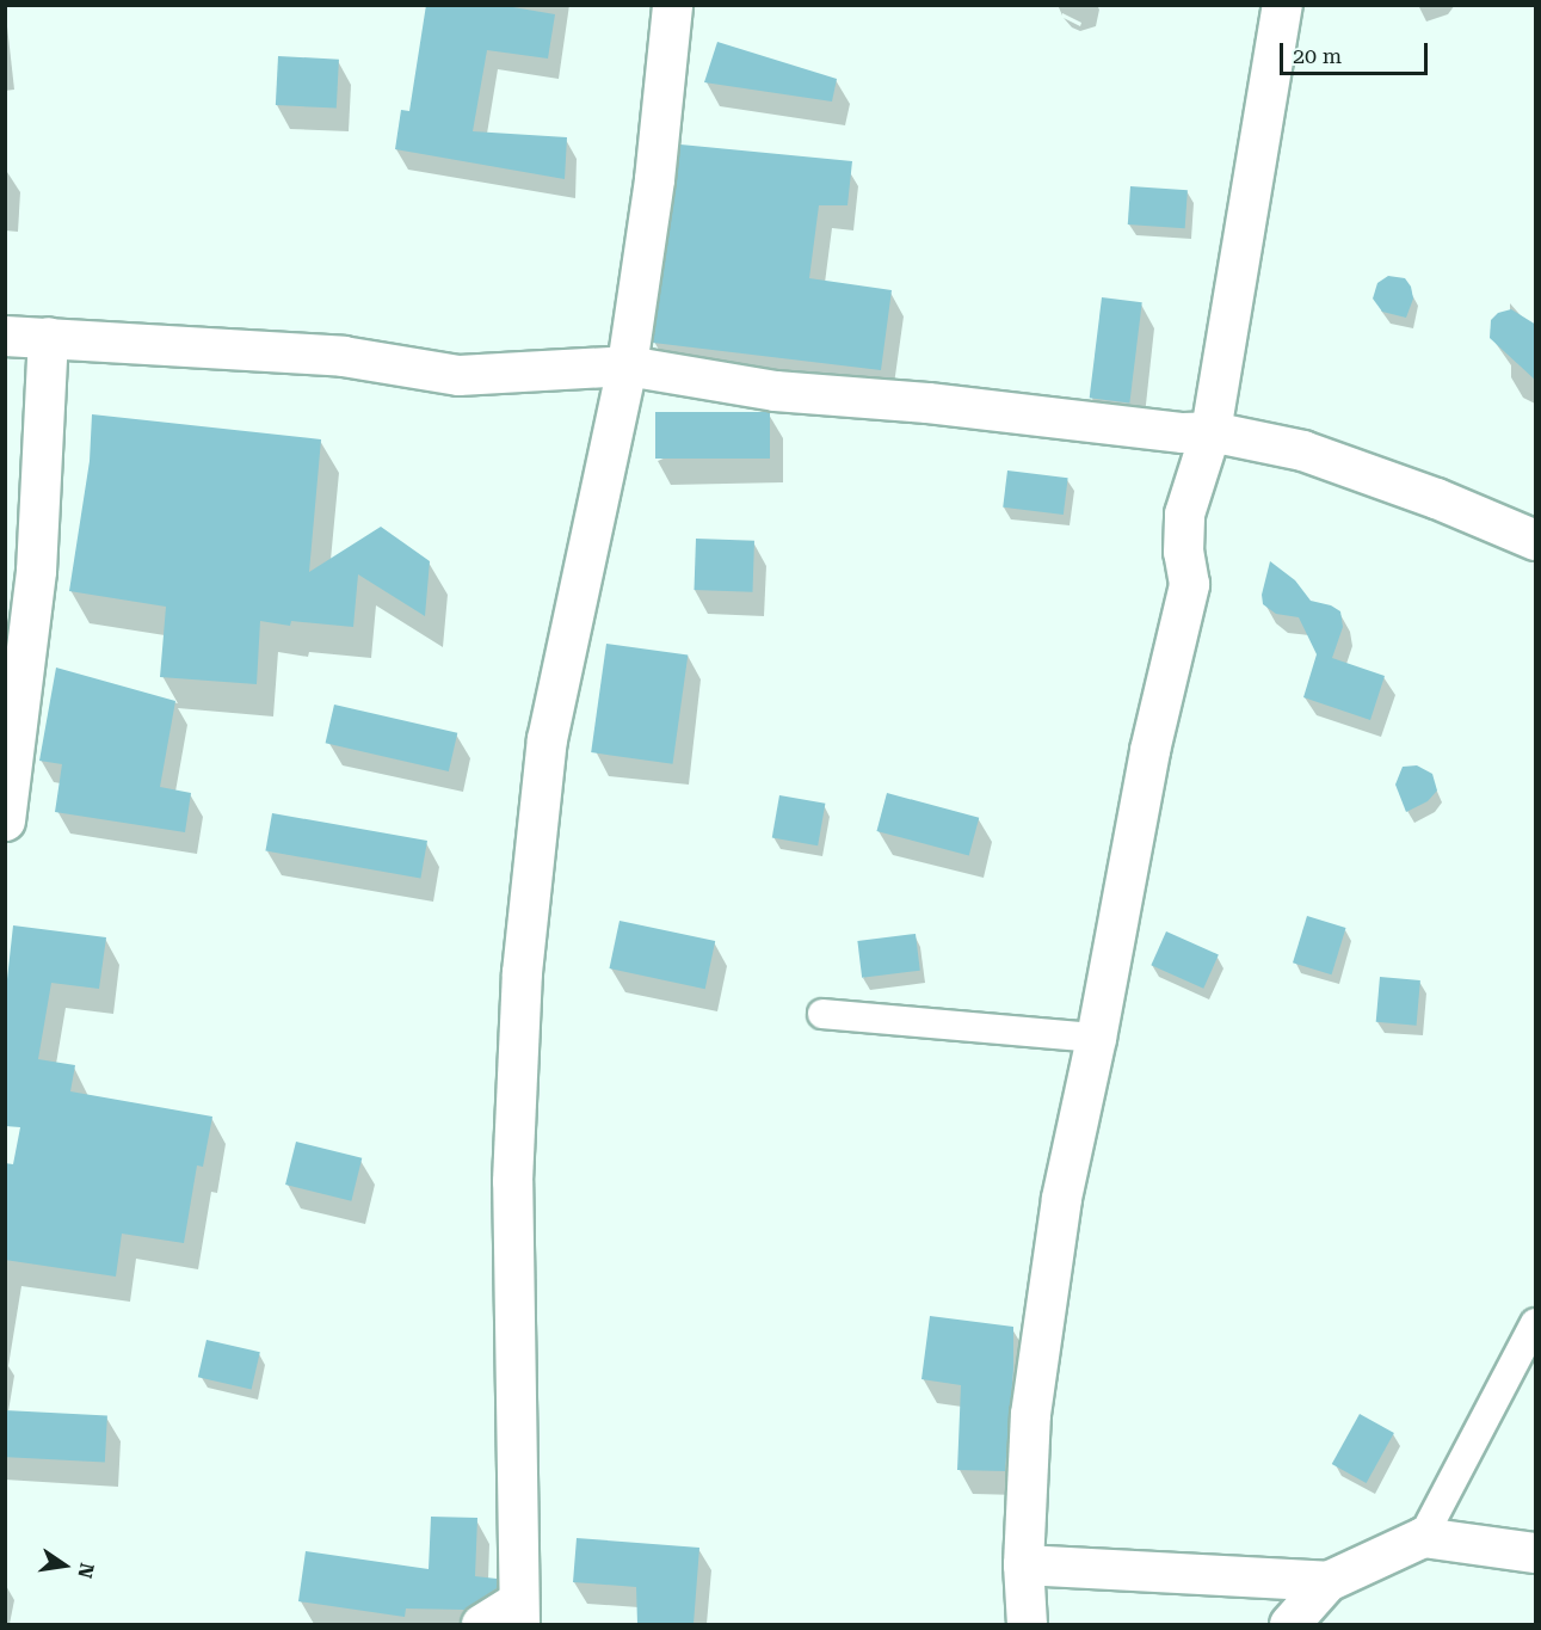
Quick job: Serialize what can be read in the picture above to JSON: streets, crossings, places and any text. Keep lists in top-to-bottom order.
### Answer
{
  "scale_bar": "20 m",
  "north": "right"
}
